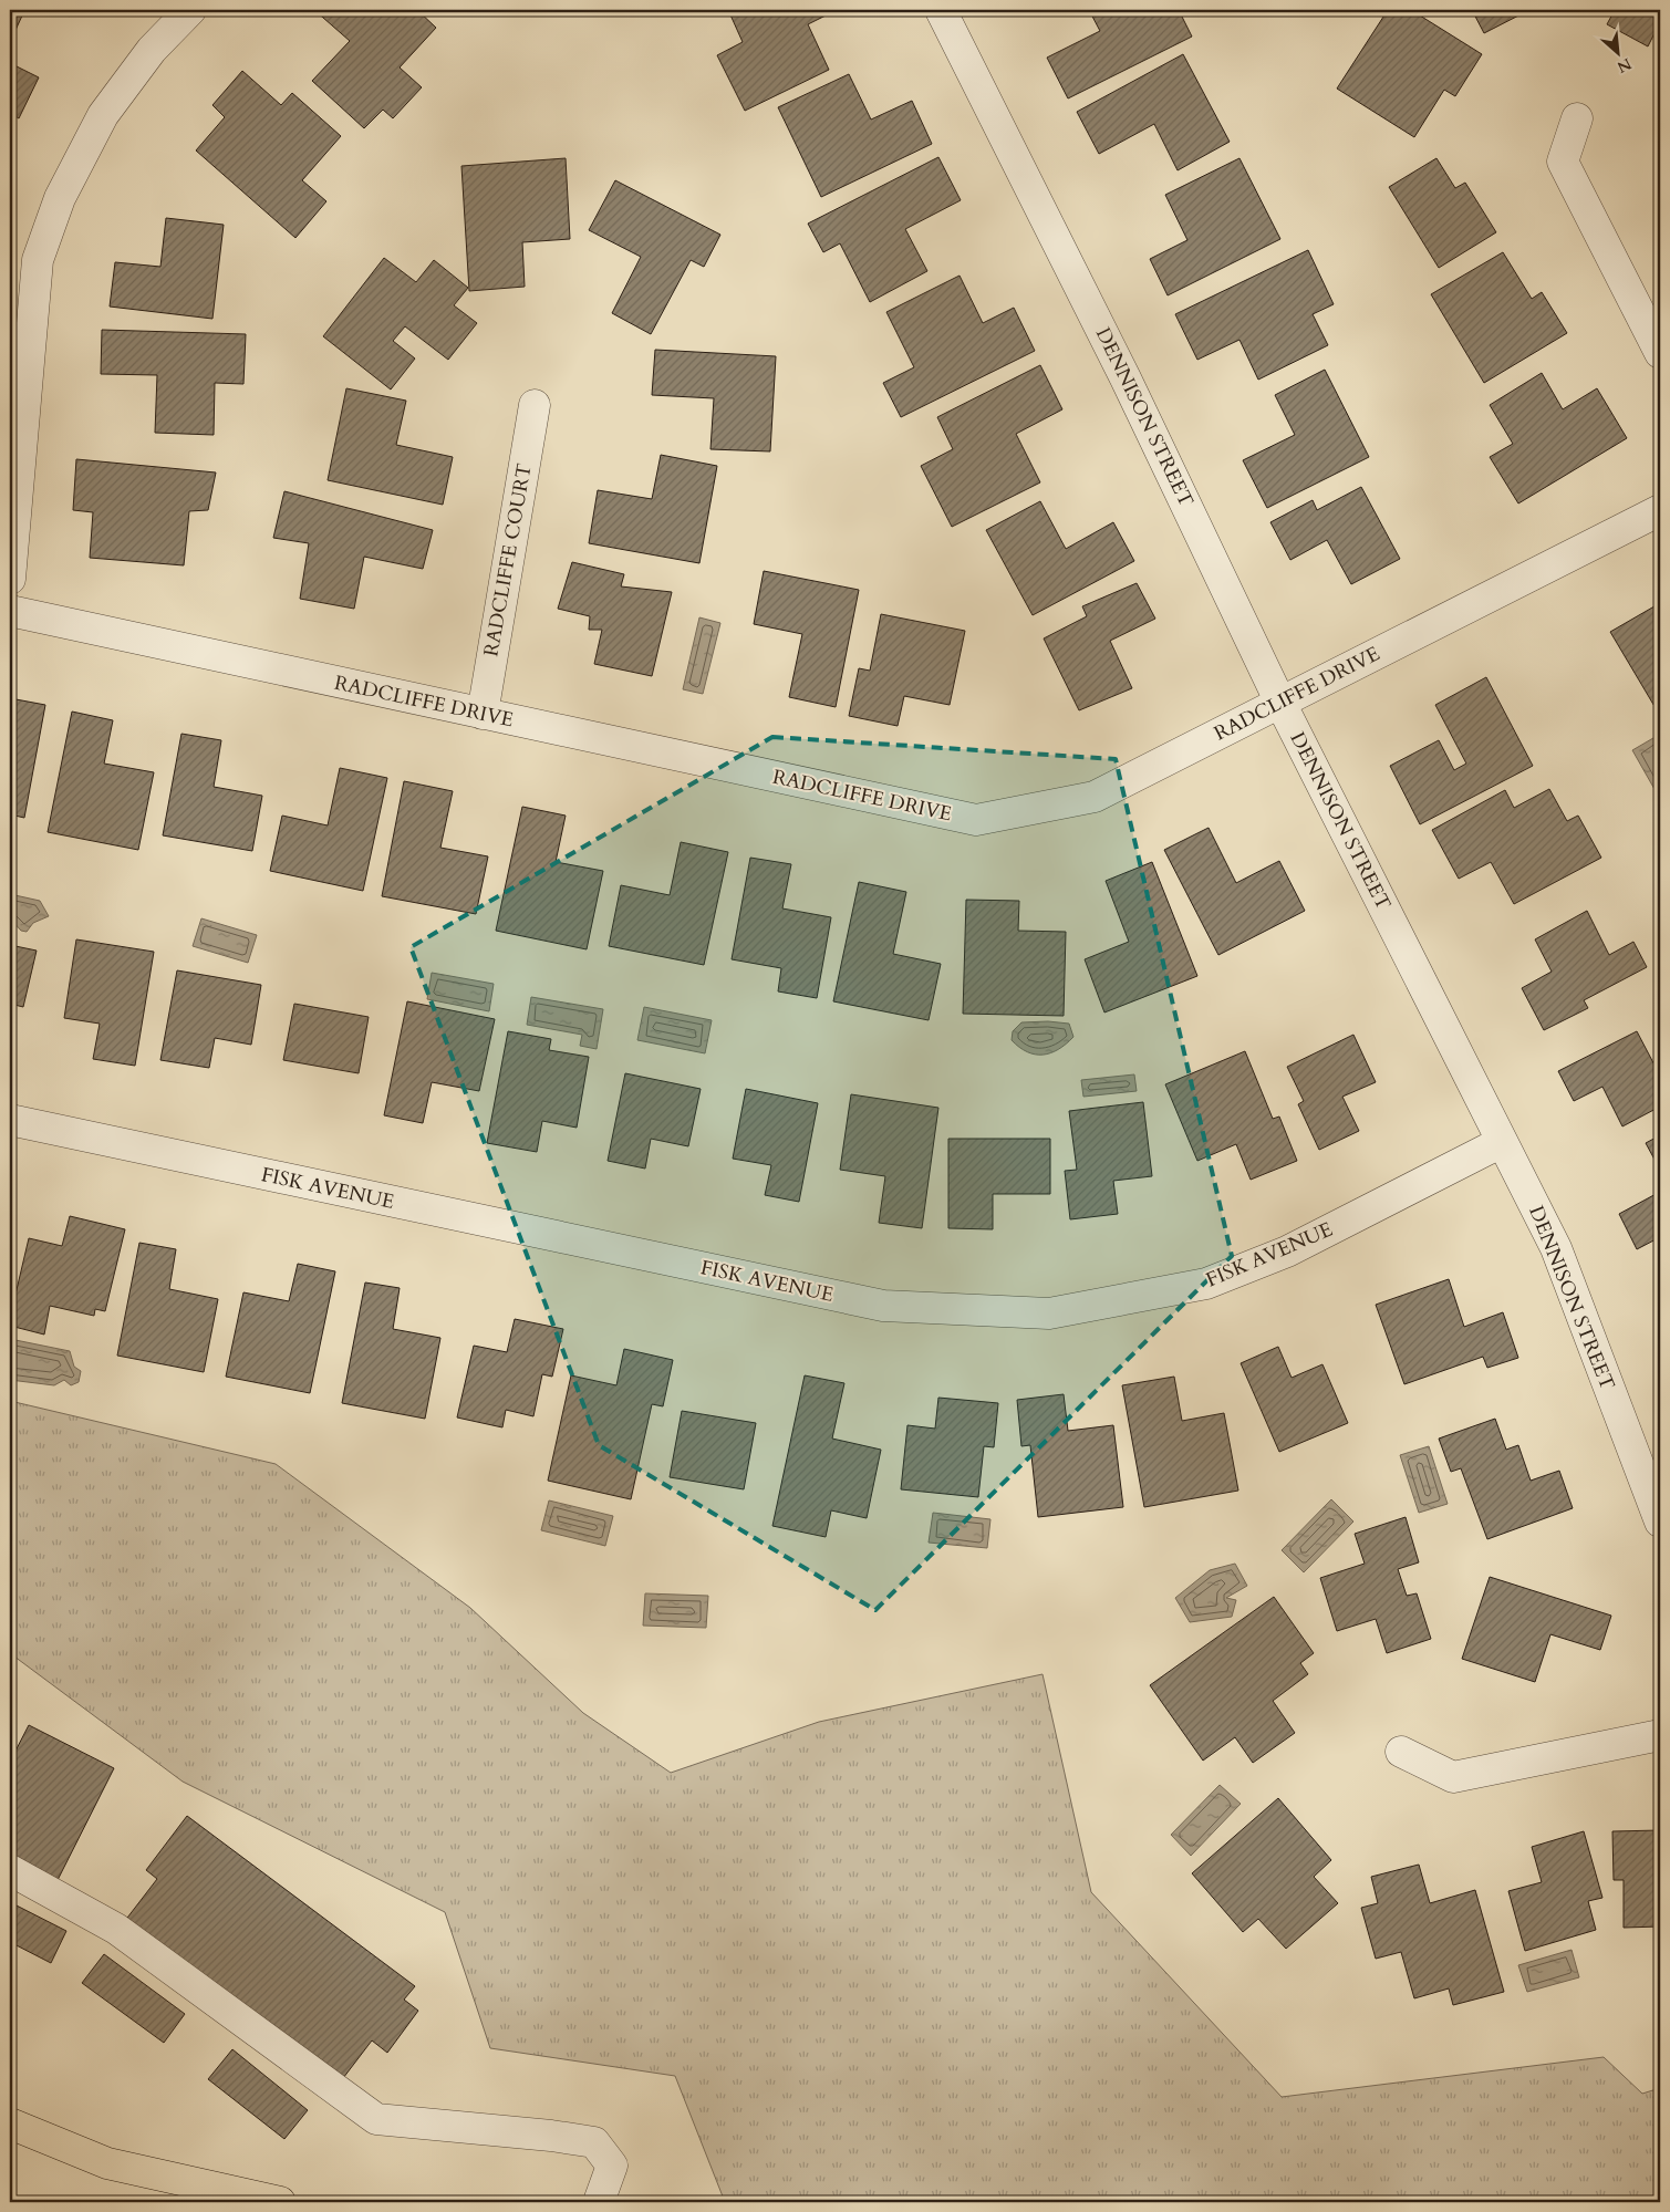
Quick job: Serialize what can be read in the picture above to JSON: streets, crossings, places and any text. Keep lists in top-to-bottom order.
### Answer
{
  "streets": {
    "street": [
      "DENNISON STREET",
      "RADCLIFFE COURT",
      "RADCLIFFE DRIVE",
      "FISK AVENUE"
    ]
  },
  "crossings": [
    ["DENNISON STREET", "RADCLIFFE DRIVE"],
    ["DENNISON STREET", "FISK AVENUE"],
    ["RADCLIFFE COURT", "RADCLIFFE DRIVE"]
  ],
  "north": "bottom right"
}
